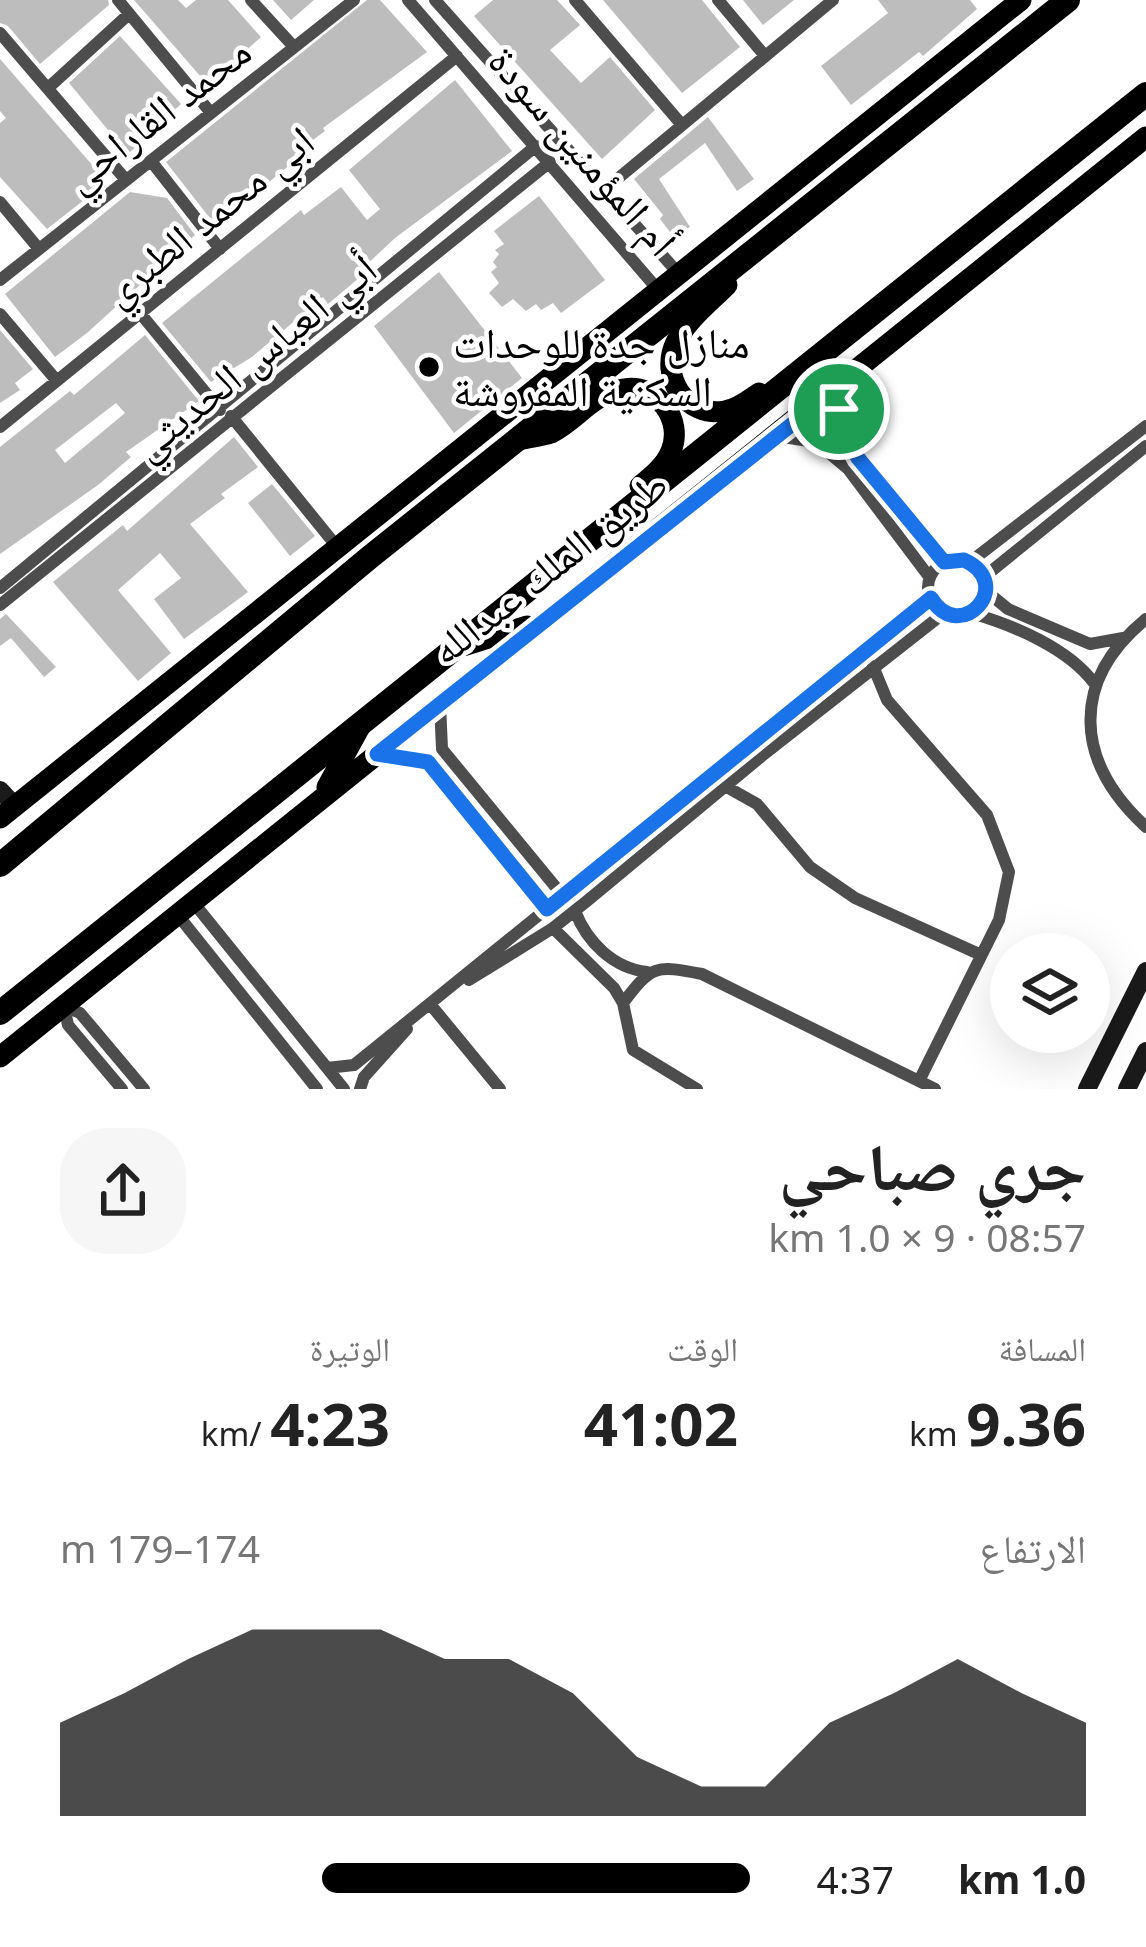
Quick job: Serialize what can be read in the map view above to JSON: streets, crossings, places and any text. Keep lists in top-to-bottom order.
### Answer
{
  "streets": {
    "highway": ["طريق الملك عبدالله"],
    "street": [
      "محمد القاراحي",
      "أم المؤمنين سودة",
      "ابي محمد الطبري",
      "أبي العباس الحديثي"
    ]
  },
  "crossings": [
    ["أم المؤمنين سودة", "ابي محمد الطبري"],
    ["أم المؤمنين سودة", "أبي العباس الحديثي"]
  ],
  "places": ["منازل جدة للوحدات السكنية المفروشة"],
  "page": {
    "heading": ["جري صباحي", "08:57 · 9 × 1.0 km"],
    "stats": [
      ["المسافة", "9.36 km"],
      ["الوقت", "41:02"],
      ["الوتيرة", "4:23 /km"]
    ],
    "chart": ["الارتفاع", "174–179 m"],
    "list": [
      {
        "name": "1.0 km",
        "note": "4:37"
      }
    ]
  }
}
